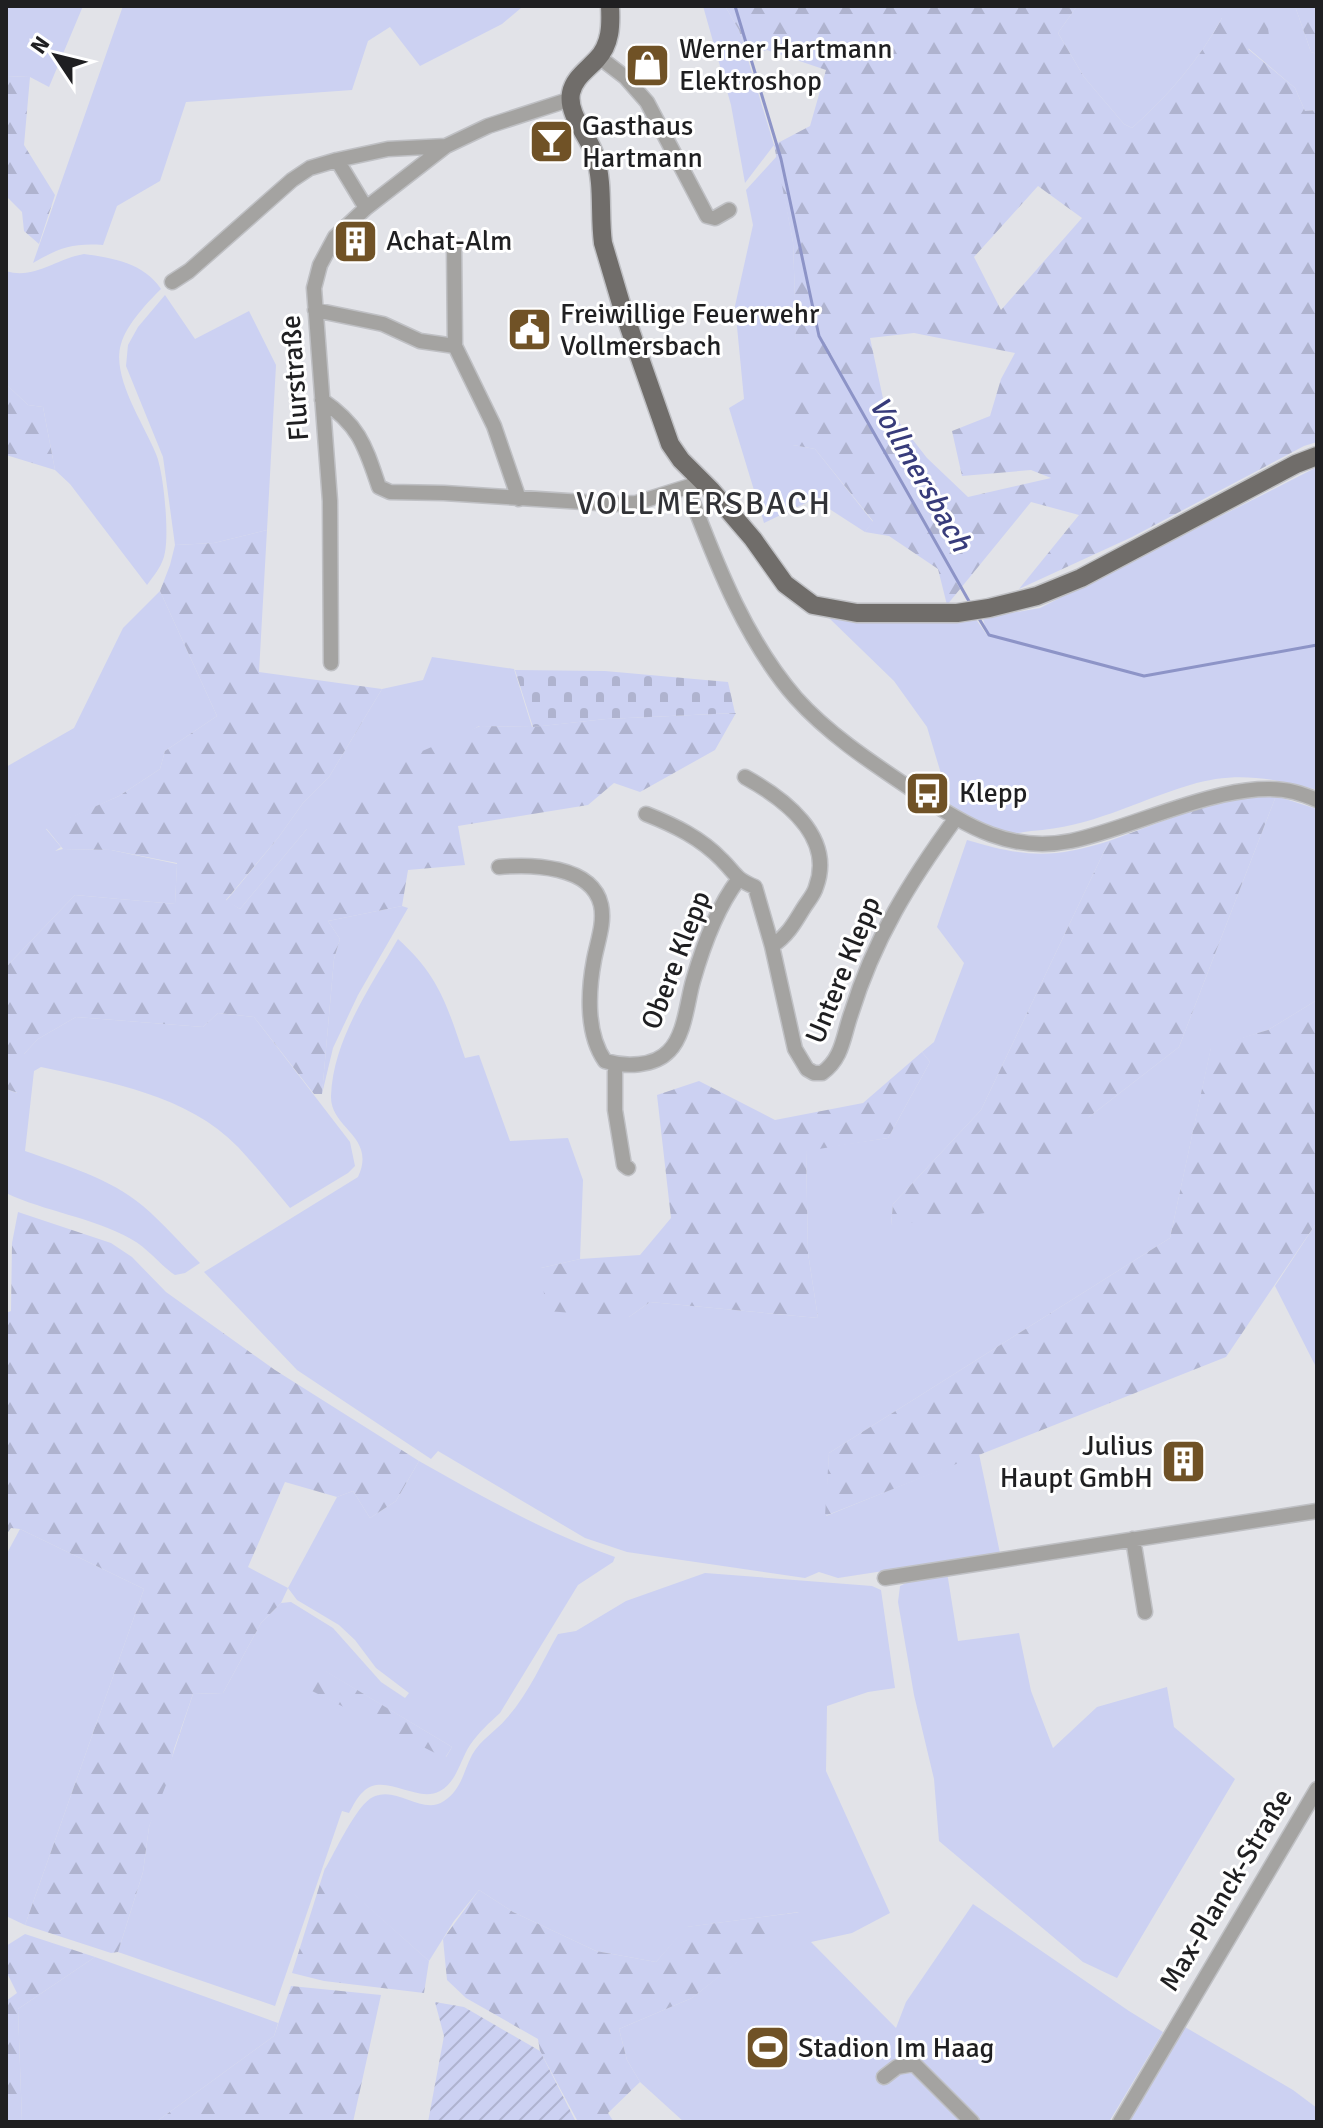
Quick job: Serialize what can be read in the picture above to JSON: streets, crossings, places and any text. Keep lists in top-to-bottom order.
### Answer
{
  "streets": {
    "street": [
      "Flurstraße",
      "Obere Klepp",
      "Untere Klepp",
      "Max-Planck-Straße"
    ]
  },
  "crossings": [
    ["Obere Klepp", "Untere Klepp"]
  ],
  "districts": ["VOLLMERSBACH"],
  "water": ["Vollmersbach"],
  "places": {
    "shop": ["Werner Hartmann Elektroshop"],
    "bar": ["Gasthaus Hartmann"],
    "building": ["Achat-Alm", "Julius Haupt GmbH"],
    "public building": ["Freiwillige Feuerwehr Vollmersbach"],
    "bus stop": ["Klepp"],
    "sports": ["Stadion Im Haag"]
  },
  "north": "top left"
}
